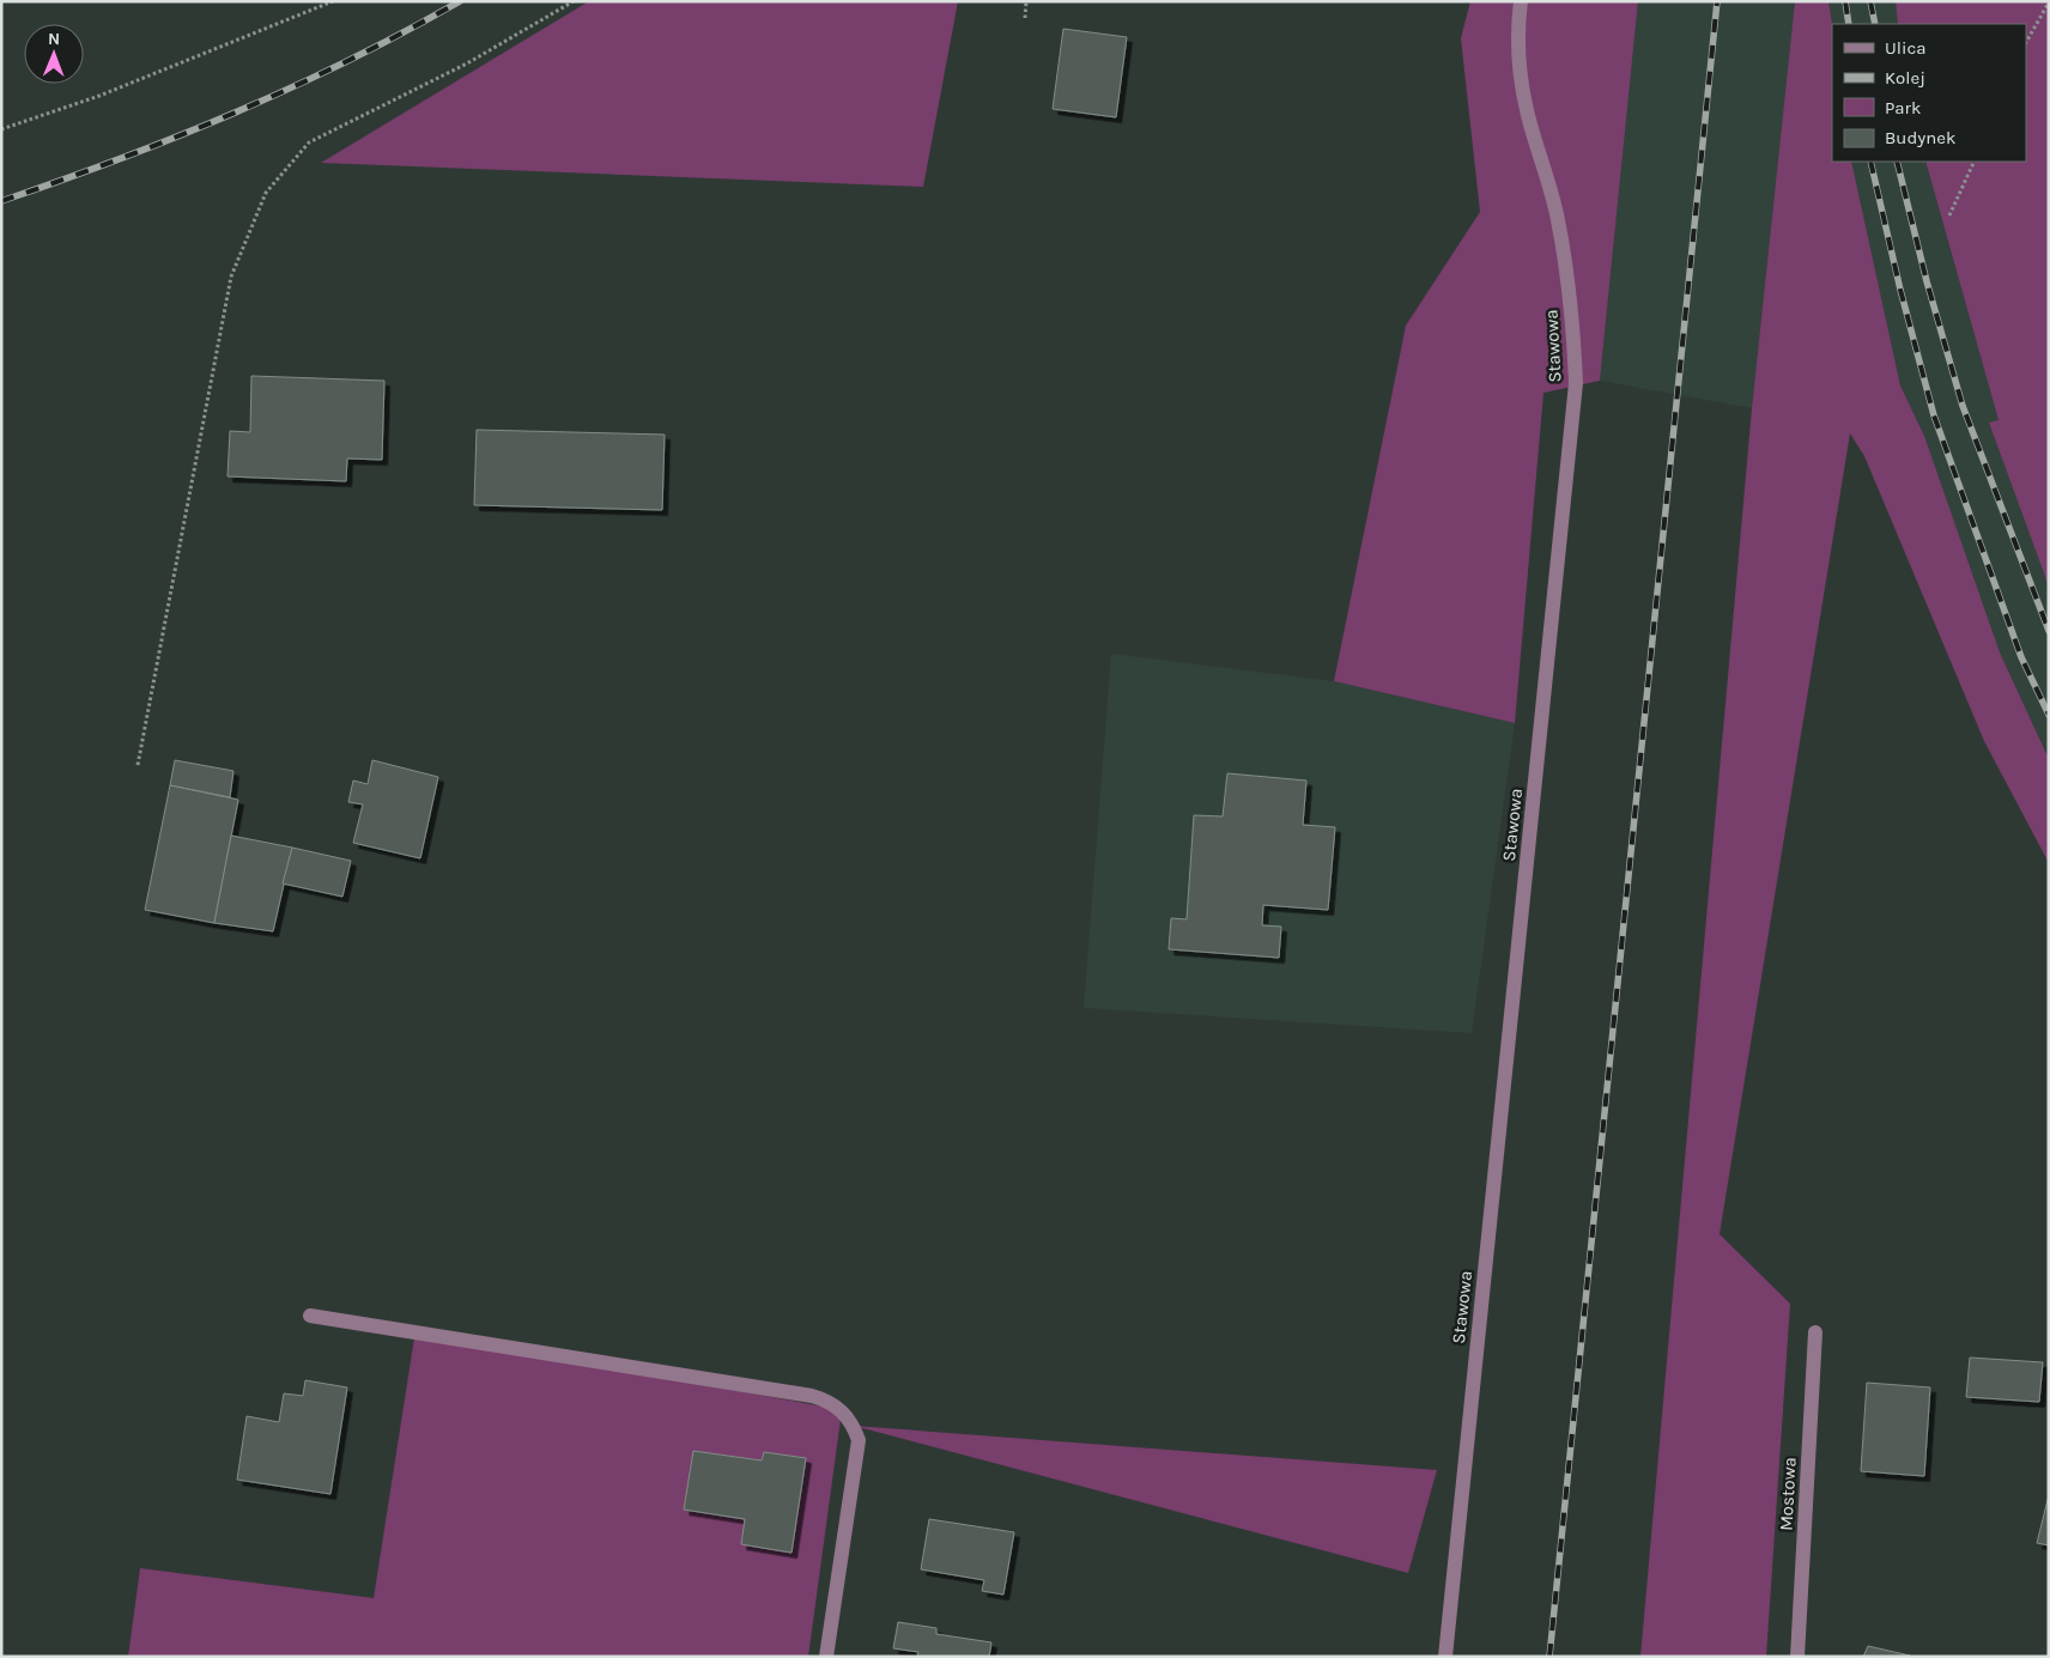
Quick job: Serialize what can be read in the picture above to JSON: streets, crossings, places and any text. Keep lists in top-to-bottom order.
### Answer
{
  "streets": {
    "street": ["Stawowa", "Mostowa"]
  },
  "legend": [
    "Ulica",
    "Kolej",
    "Park",
    "Budynek"
  ],
  "north": "top"
}
